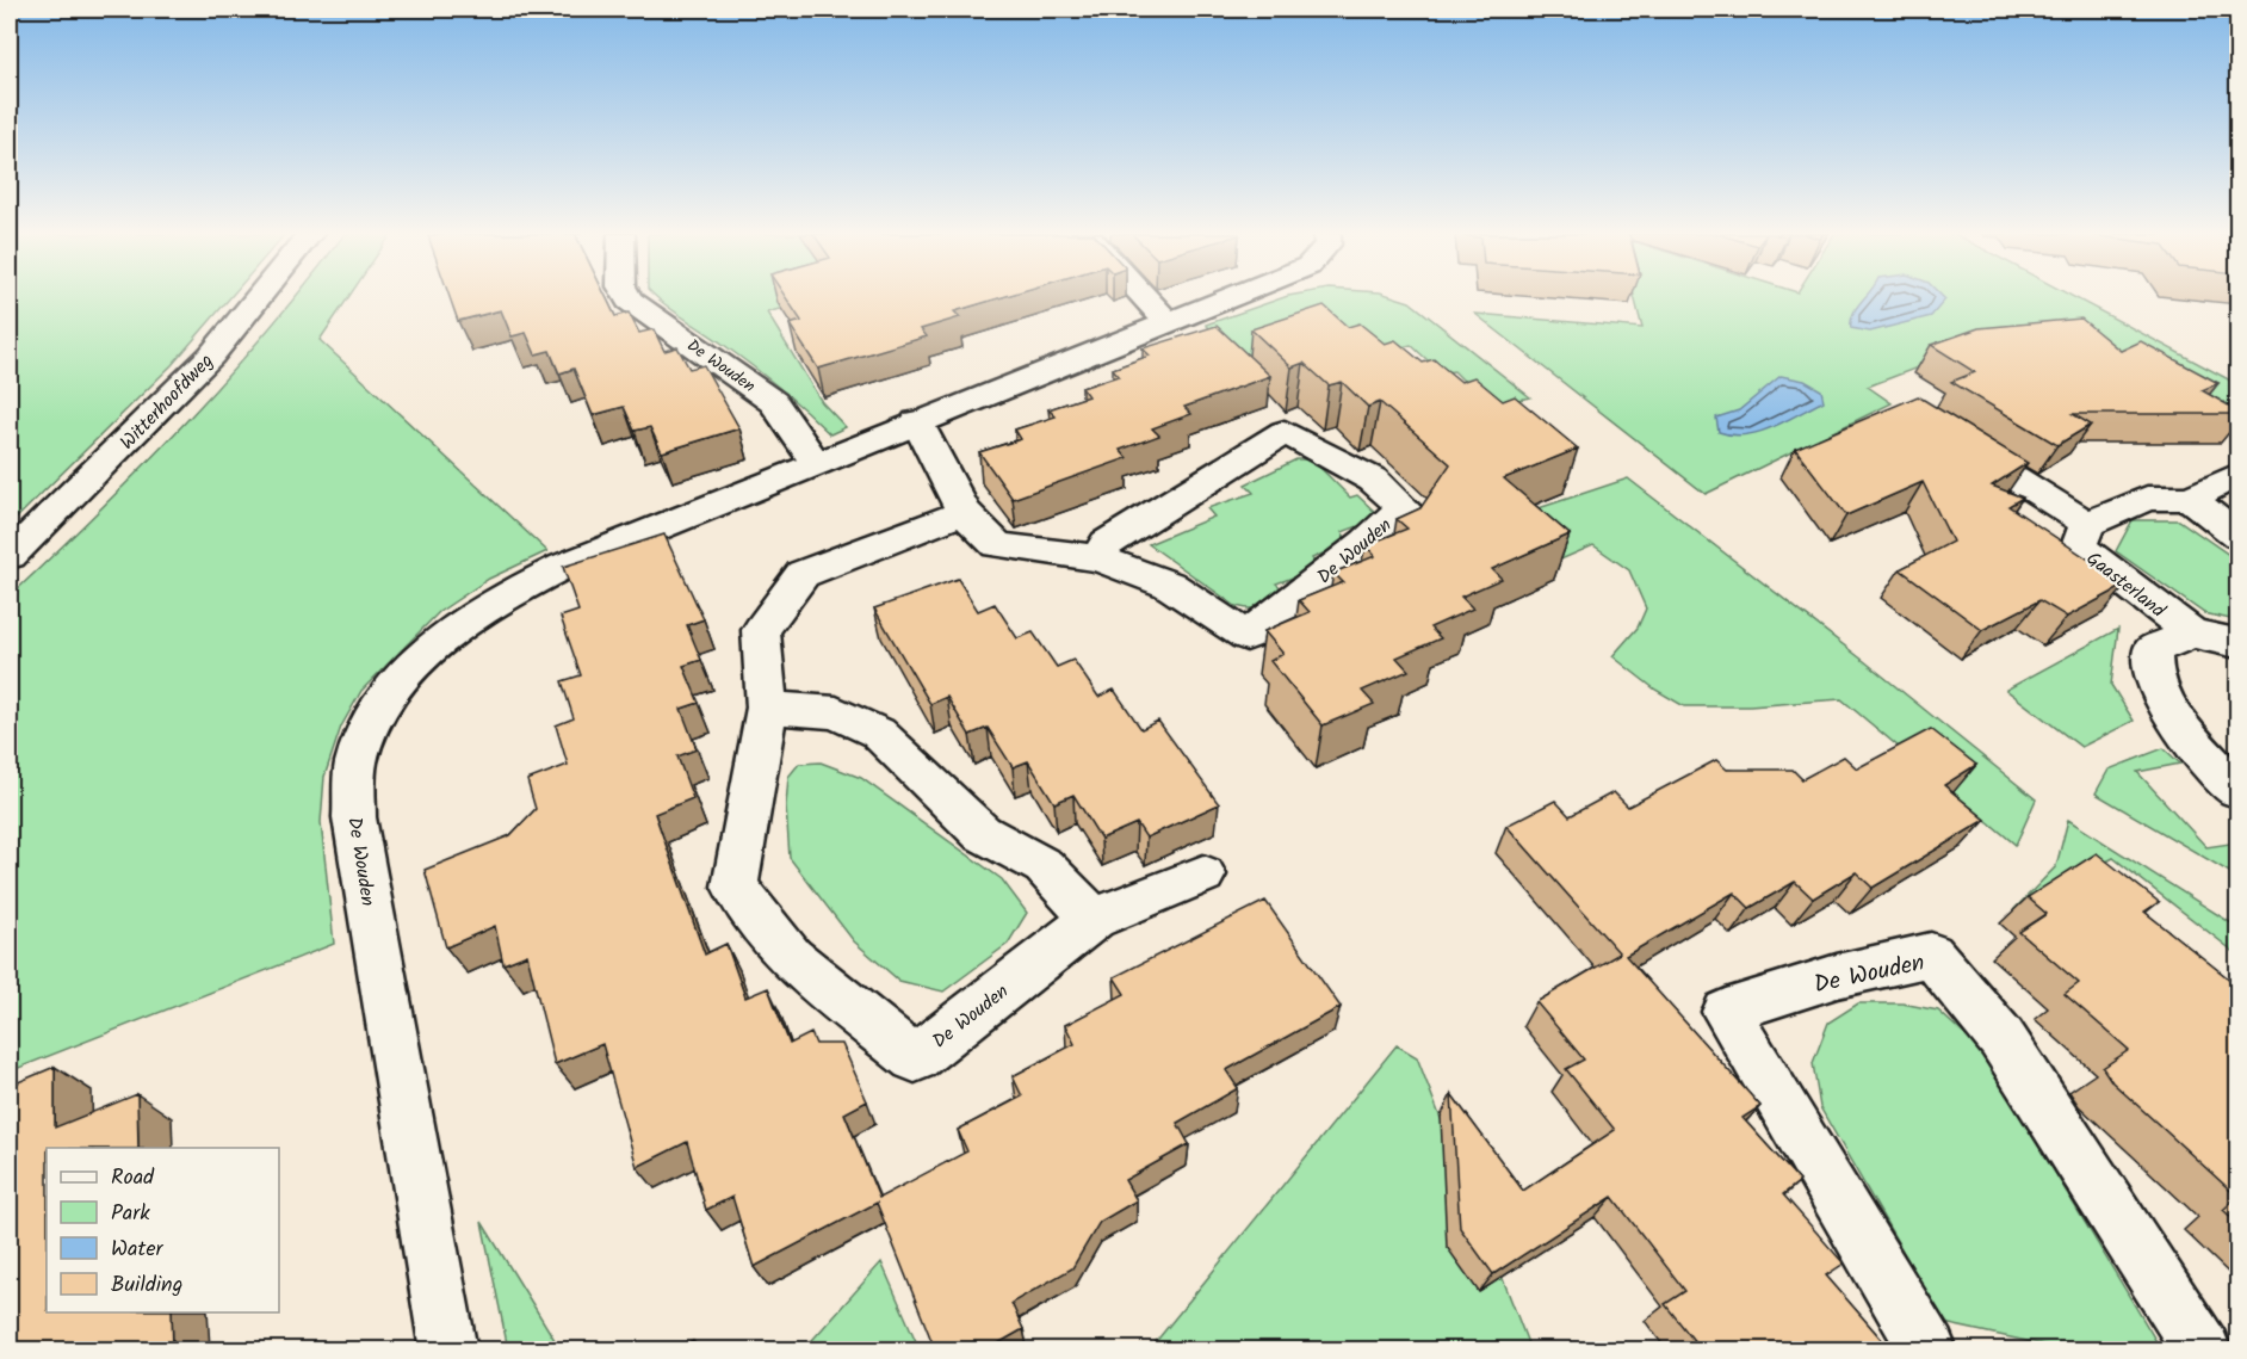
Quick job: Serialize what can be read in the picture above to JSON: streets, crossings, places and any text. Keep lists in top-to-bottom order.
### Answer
{
  "streets": {
    "street": ["De Wouden", "Witterhoofdweg", "Gaasterland"]
  },
  "legend": [
    "Road",
    "Park",
    "Water",
    "Building"
  ]
}
